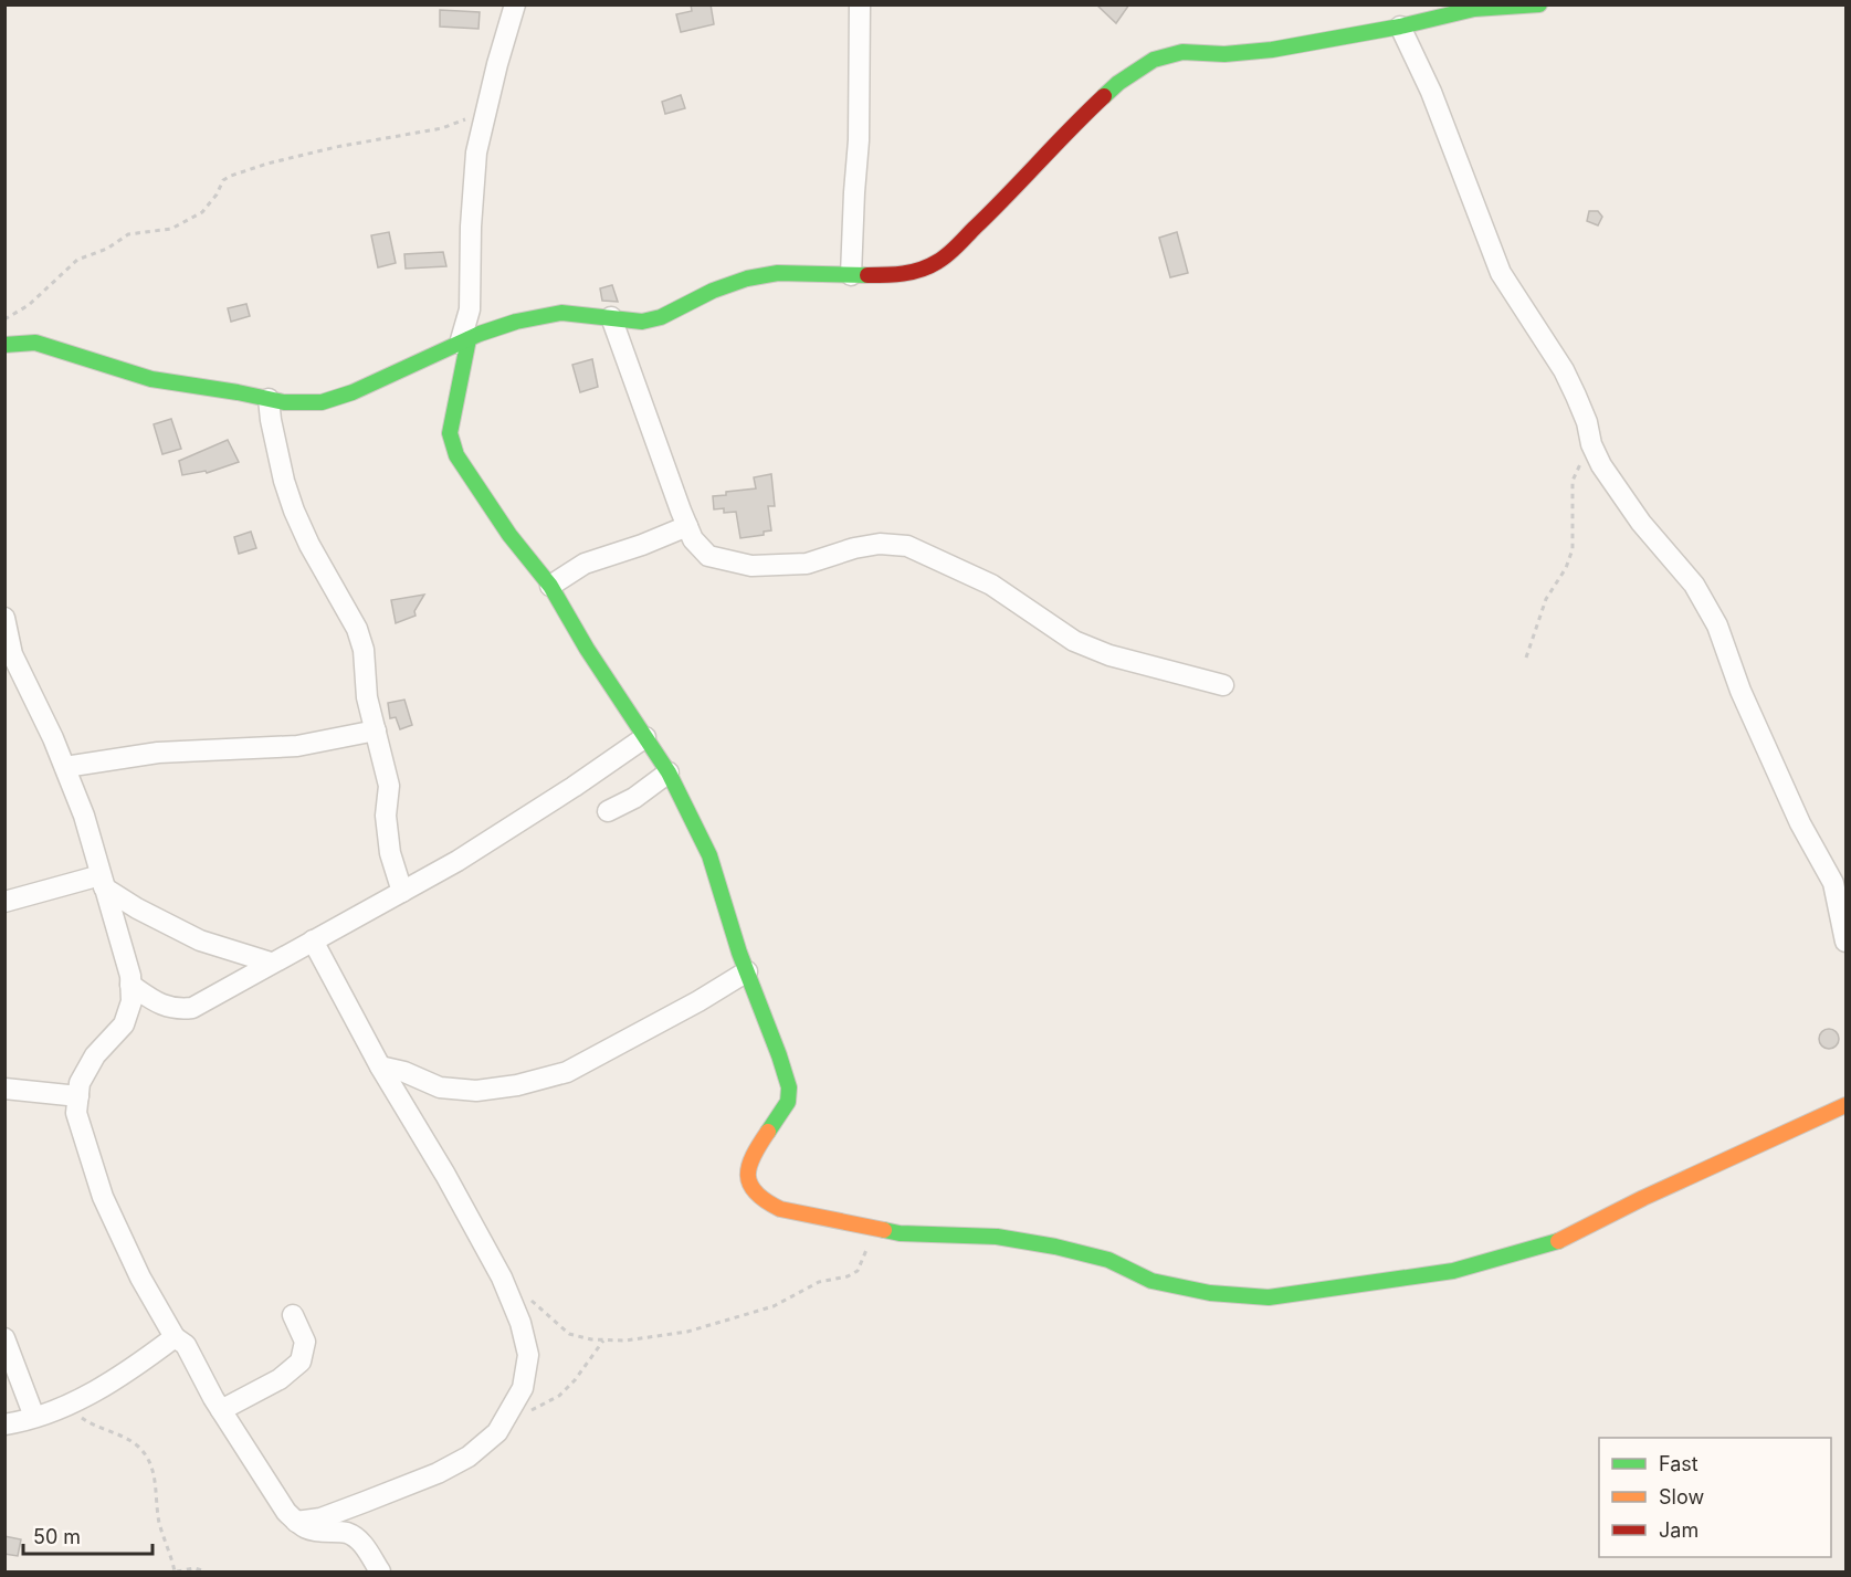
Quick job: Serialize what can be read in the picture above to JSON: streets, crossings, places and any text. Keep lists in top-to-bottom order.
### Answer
{
  "legend": ["Fast", "Slow", "Jam"],
  "scale_bar": "50 m"
}
